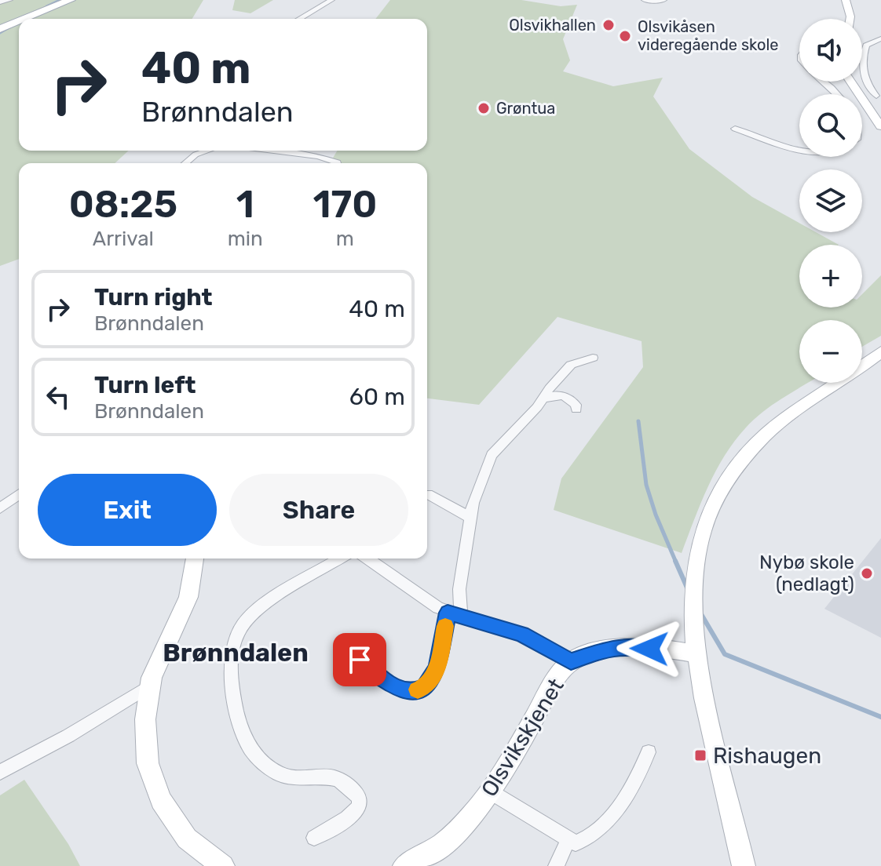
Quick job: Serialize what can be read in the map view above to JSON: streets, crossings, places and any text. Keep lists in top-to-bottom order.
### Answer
{
  "streets": {
    "main road": ["Olsvikskjenet"]
  },
  "districts": ["Brønndalen"],
  "places": {
    "other": [
      "Olsvikhallen",
      "Olsvikåsen videregående skole",
      "Grøntua",
      "Nybø skole (nedlagt)"
    ],
    "transit": ["Rishaugen"]
  },
  "page": {
    "map_buttons": ["+", "−"],
    "turn": ["40 m", "Brønndalen"],
    "eta": [
      "08:25",
      "Arrival",
      "1",
      "min",
      "170",
      "m"
    ],
    "list": [
      {
        "name": "Turn right",
        "note": "Brønndalen",
        "value": "40 m"
      },
      {
        "name": "Turn left",
        "note": "Brønndalen",
        "value": "60 m"
      }
    ],
    "buttons": ["Exit", "Share"]
  }
}
